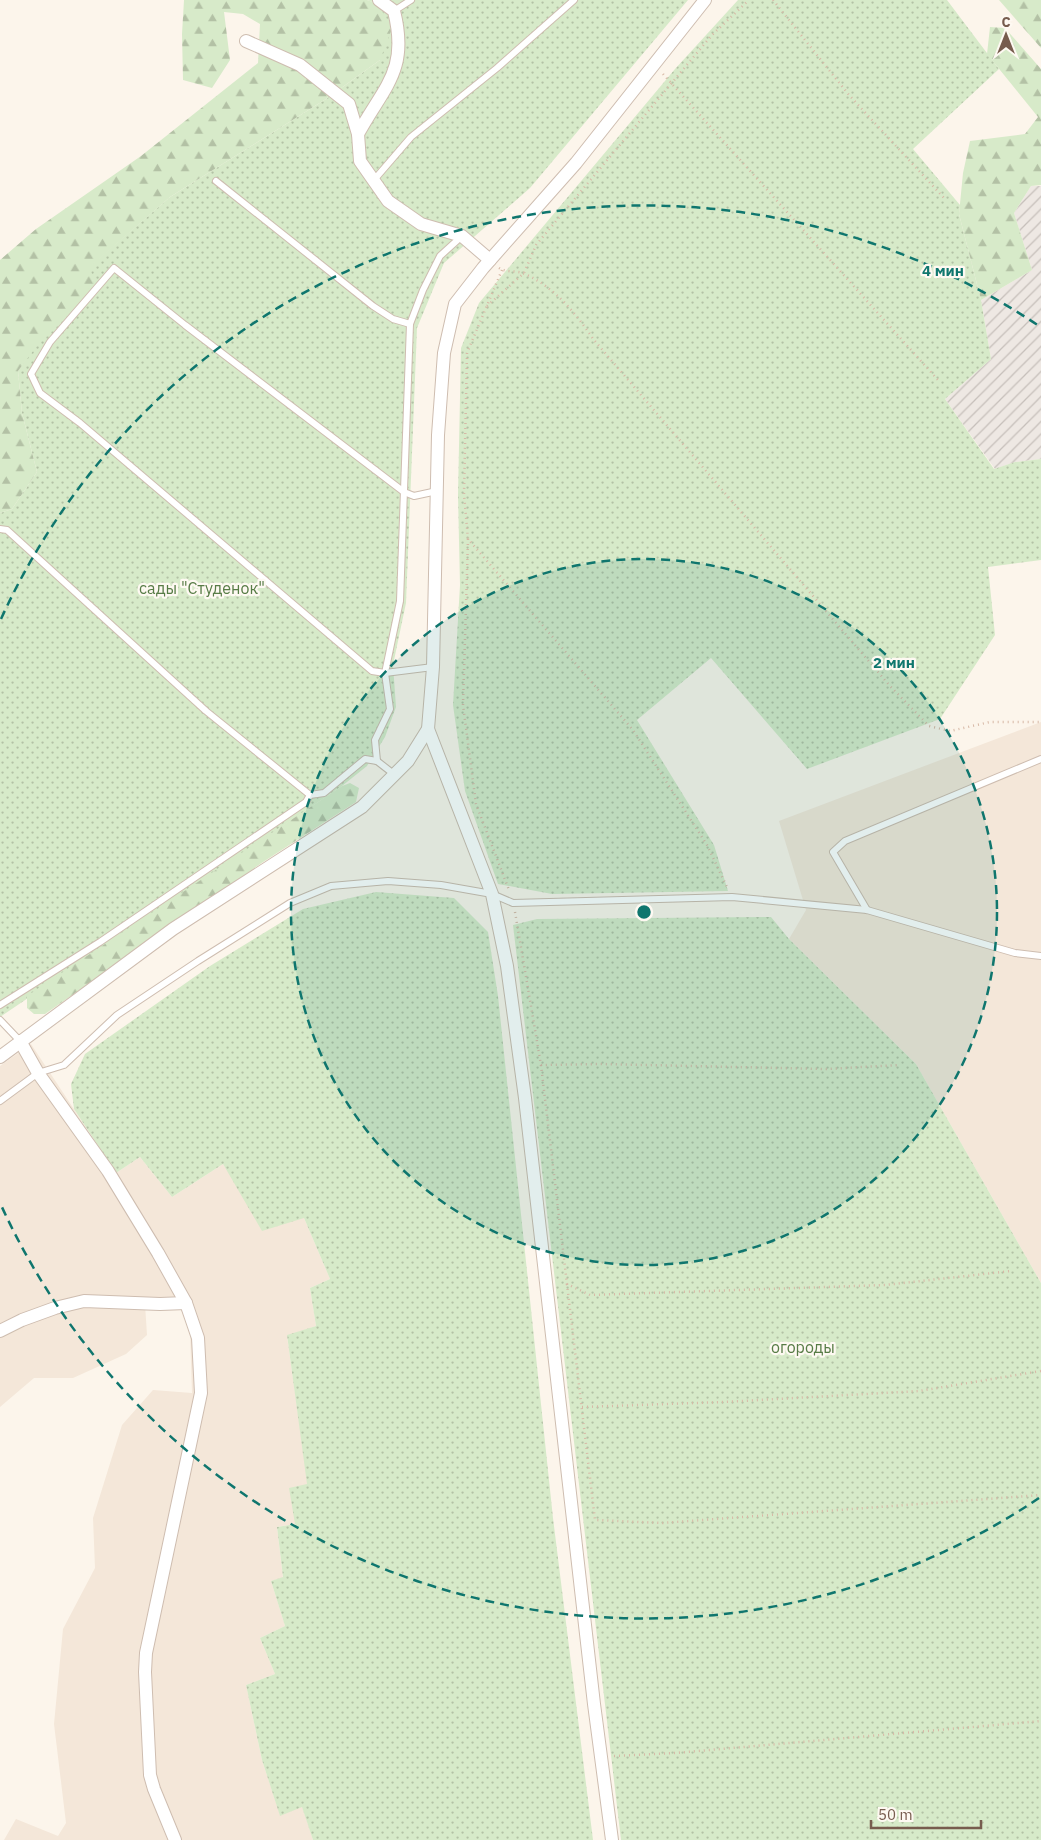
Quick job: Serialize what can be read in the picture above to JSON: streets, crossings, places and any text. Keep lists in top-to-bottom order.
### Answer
{
  "parks": ["сады \"Студенок\"", "огороды"],
  "scale_bar": "50 m",
  "north": "top",
  "rings": ["4 мин", "2 мин"]
}
